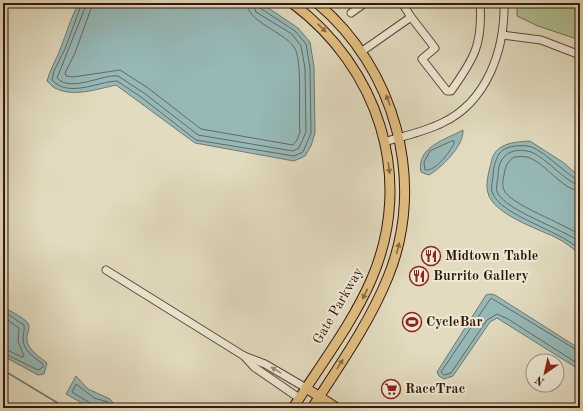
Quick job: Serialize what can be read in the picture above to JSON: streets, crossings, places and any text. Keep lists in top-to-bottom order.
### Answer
{
  "streets": {
    "main road": ["Gate Parkway"]
  },
  "places": {
    "restaurant": ["Midtown Table", "Burrito Gallery"],
    "sports": ["CycleBar"],
    "supermarket": ["RaceTrac"]
  },
  "north": "bottom left"
}
